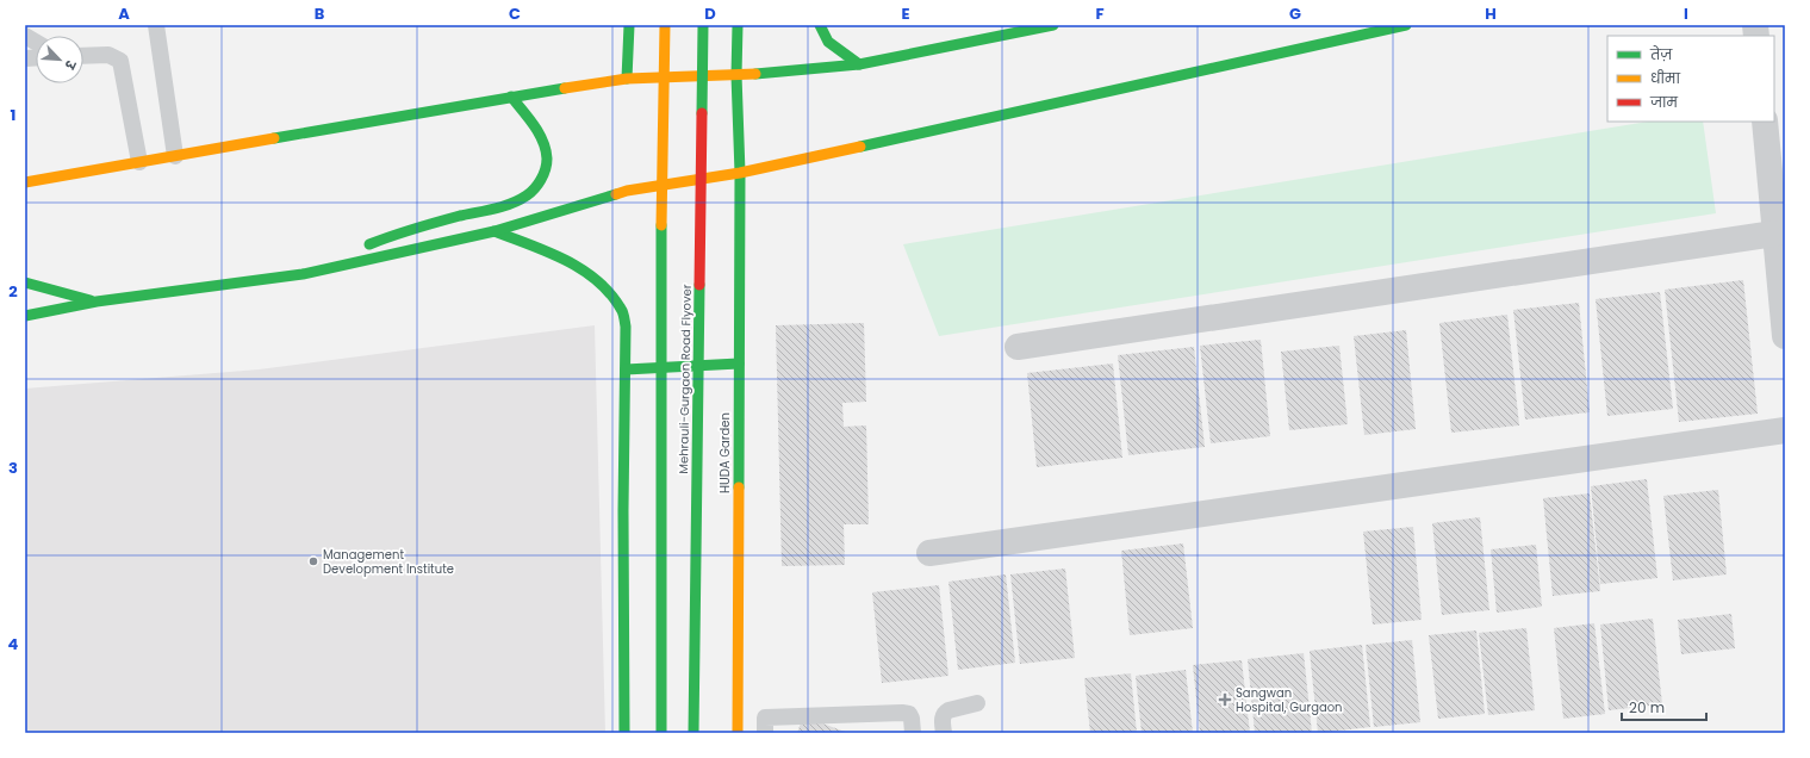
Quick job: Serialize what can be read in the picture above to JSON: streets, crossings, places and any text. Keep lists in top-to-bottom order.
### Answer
{
  "streets": {
    "main road": ["Mehrauli-Gurgaon Road Flyover", "HUDA Garden"]
  },
  "places": {
    "other": ["Management Development Institute"],
    "health": ["Sangwan Hospital, Gurgaon"]
  },
  "legend": ["तेज़", "धीमा", "जाम"],
  "scale_bar": "20 m",
  "north": "bottom right",
  "grid": {
    "columns": [
      "A",
      "B",
      "C",
      "D",
      "E",
      "F",
      "G",
      "H",
      "I"
    ],
    "rows": [
      "1",
      "2",
      "3",
      "4"
    ]
  }
}
